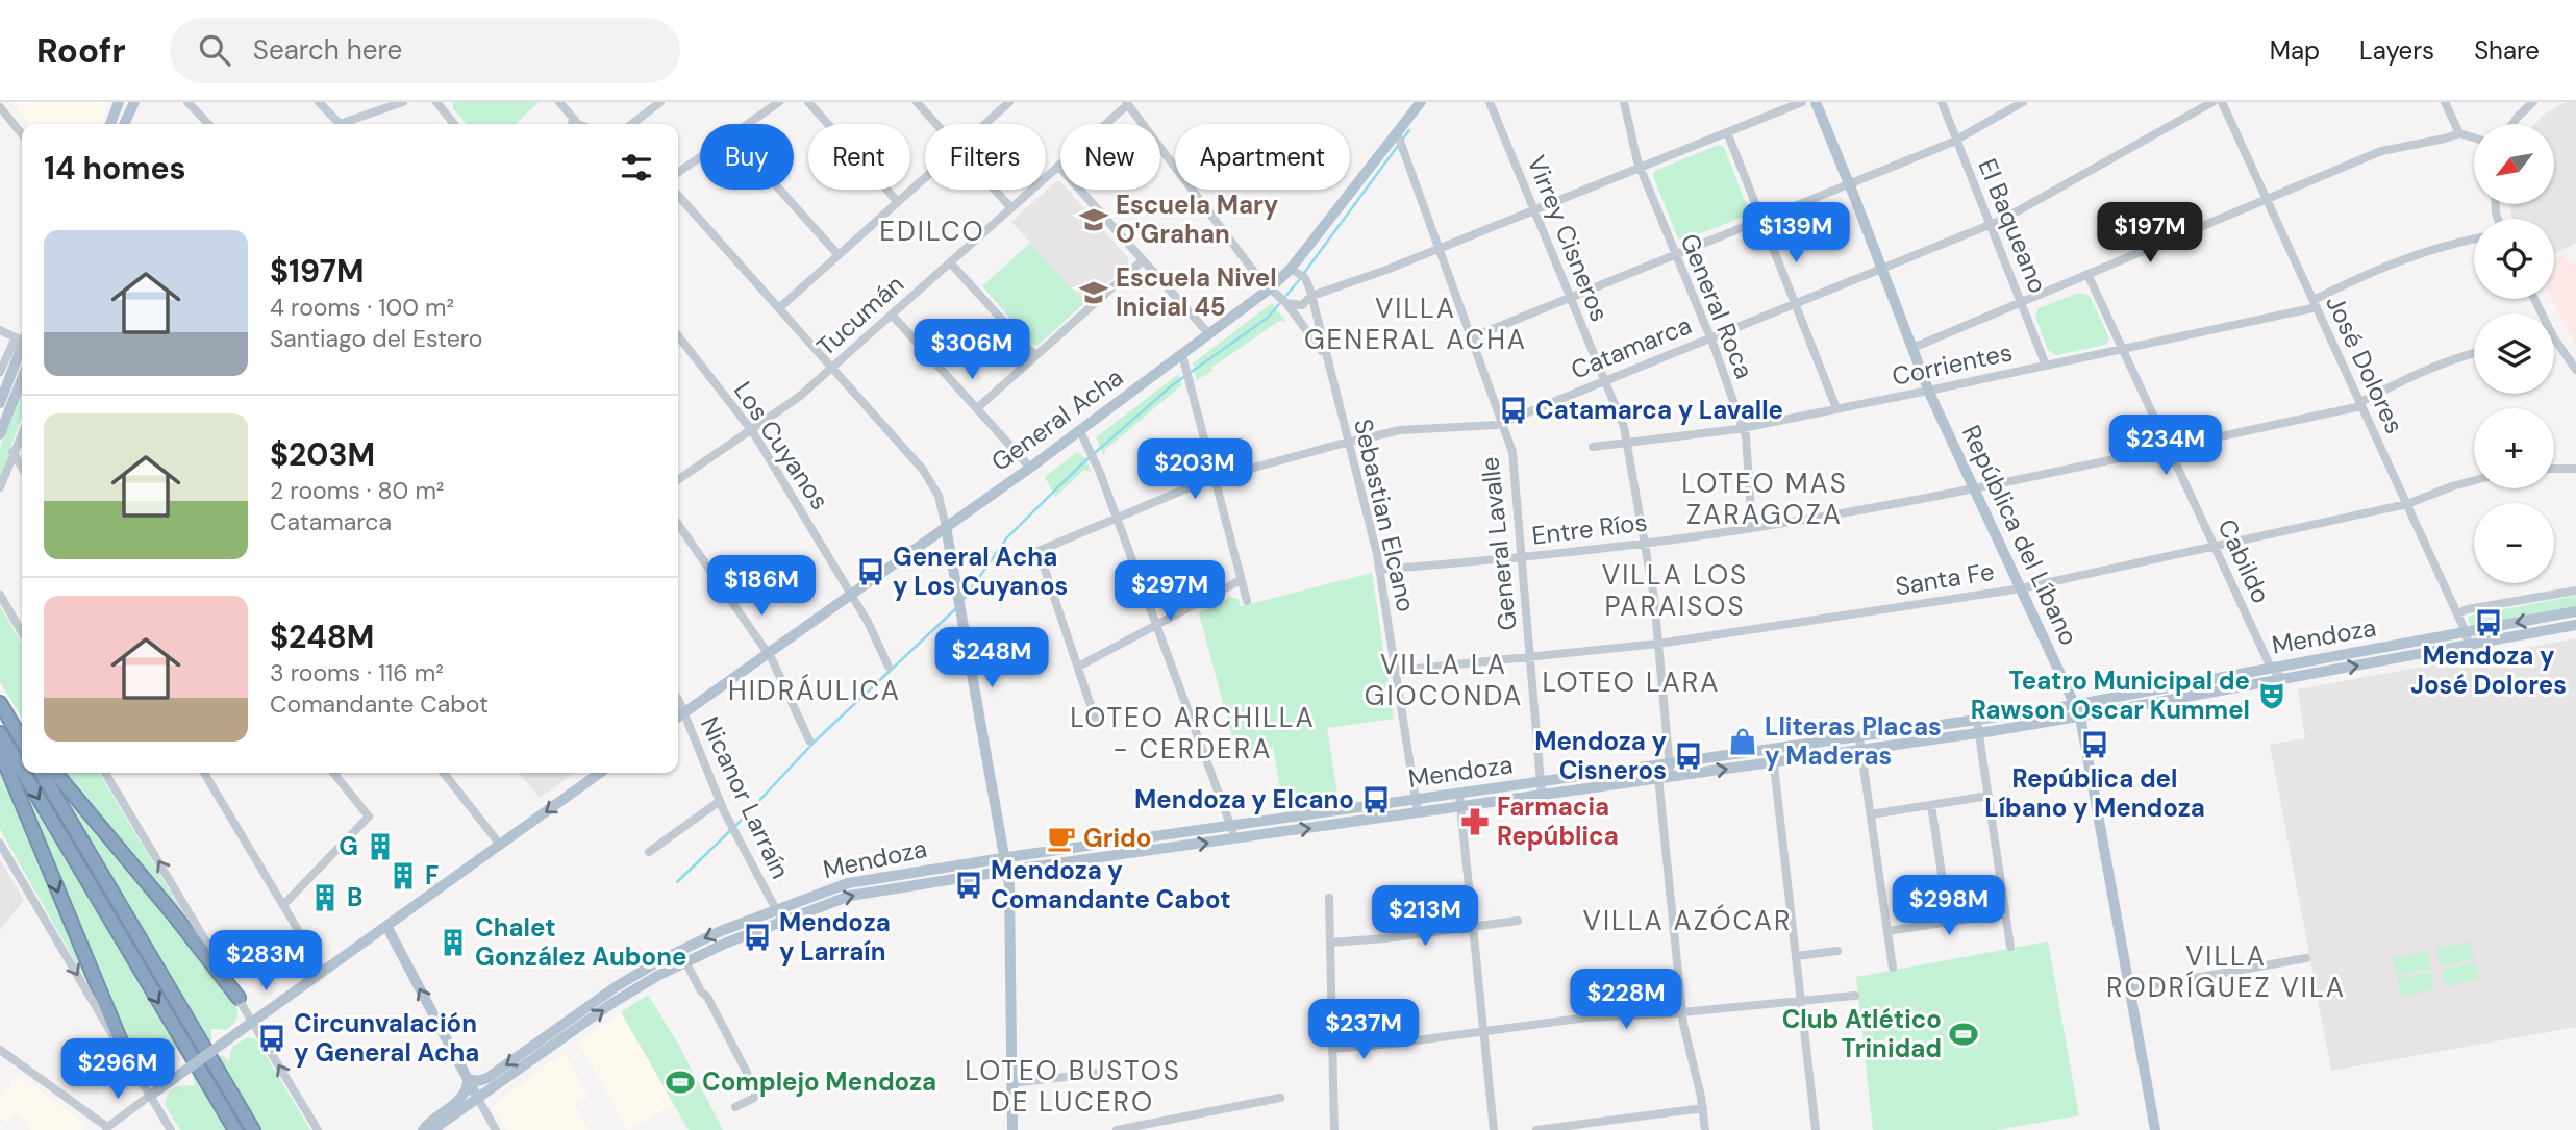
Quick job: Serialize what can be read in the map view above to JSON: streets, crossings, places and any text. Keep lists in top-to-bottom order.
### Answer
{
  "streets": {
    "main road": ["General Acha", "República del Líbano", "Mendoza"],
    "street": [
      "El Baqueano",
      "Virrey Cisneros",
      "General Roca",
      "Tucumán",
      "Catamarca",
      "Corrientes",
      "José Dolores",
      "Los Cuyanos",
      "Sebastian Elcano",
      "Entre Ríos",
      "General Lavalle",
      "Cabildo",
      "Santa Fe",
      "Nicanor Larraín"
    ]
  },
  "crossings": [
    ["El Baqueano", "Catamarca"],
    ["El Baqueano", "Corrientes"],
    ["Virrey Cisneros", "Catamarca"],
    ["Virrey Cisneros", "Corrientes"],
    ["Virrey Cisneros", "Entre Ríos"],
    ["Virrey Cisneros", "Santa Fe"],
    ["Virrey Cisneros", "Mendoza"],
    ["General Roca", "Catamarca"],
    ["General Roca", "Corrientes"],
    ["General Roca", "Entre Ríos"],
    ["Tucumán", "Los Cuyanos"],
    ["Tucumán", "Sebastian Elcano"],
    ["Catamarca", "Sebastian Elcano"],
    ["Catamarca", "República del Líbano"],
    ["Catamarca", "General Lavalle"],
    ["Corrientes", "José Dolores"],
    ["Corrientes", "República del Líbano"],
    ["Corrientes", "Cabildo"],
    ["José Dolores", "Entre Ríos"],
    ["José Dolores", "Santa Fe"],
    ["José Dolores", "Mendoza"],
    ["General Acha", "Los Cuyanos"],
    ["General Acha", "Sebastian Elcano"],
    ["General Acha", "General Lavalle"],
    ["General Acha", "Nicanor Larraín"],
    ["Sebastian Elcano", "Entre Ríos"],
    ["Sebastian Elcano", "Santa Fe"],
    ["Sebastian Elcano", "Mendoza"],
    ["Entre Ríos", "República del Líbano"],
    ["Entre Ríos", "General Lavalle"],
    ["Entre Ríos", "Cabildo"],
    ["República del Líbano", "Santa Fe"],
    ["República del Líbano", "Mendoza"],
    ["General Lavalle", "Santa Fe"],
    ["General Lavalle", "Mendoza"],
    ["Cabildo", "Santa Fe"],
    ["Cabildo", "Mendoza"],
    ["Mendoza", "Nicanor Larraín"]
  ],
  "districts": [
    "EDILCO",
    "VILLA GENERAL ACHA",
    "LOTEO MAS ZARAGOZA",
    "VILLA LOS PARAISOS",
    "VILLA LA GIOCONDA",
    "LOTEO LARA",
    "HIDRÁULICA",
    "LOTEO ARCHILLA - CERDERA",
    "VILLA AZÓCAR",
    "VILLA RODRÍGUEZ VILA",
    "LOTEO BUSTOS DE LUCERO"
  ],
  "places": {
    "school or university": ["Escuela Mary O'Grahan", "Escuela Nivel Inicial 45"],
    "bus stop": [
      "Catamarca y Lavalle",
      "General Acha y Los Cuyanos",
      "Mendoza y José Dolores",
      "República del Líbano y Mendoza",
      "Mendoza y Cisneros",
      "Mendoza y Elcano",
      "Mendoza y Comandante Cabot",
      "Mendoza y Larraín",
      "Circunvalación y General Acha"
    ],
    "theatre": ["Teatro Municipal de Rawson Oscar Kummel"],
    "shop": ["Lliteras Placas y Maderas"],
    "pharmacy": ["Farmacia República"],
    "cafe": ["Grido"],
    "building": [
      "G",
      "F",
      "B",
      "Chalet González Aubone"
    ],
    "sports": ["Club Atlético Trinidad", "Complejo Mendoza"]
  },
  "north": "bottom left",
  "page": {
    "header": "Roofr",
    "search": "Search here",
    "nav": ["Map", "Layers", "Share"],
    "map_buttons": ["+", "−"],
    "chip": [
      "Buy",
      "Rent",
      "Filters",
      "New",
      "Apartment"
    ],
    "heading": "14 homes",
    "price": [
      "$139M",
      "$197M",
      "$306M",
      "$234M",
      "$203M",
      "$186M",
      "$297M",
      "$248M",
      "$298M",
      "$213M",
      "$283M",
      "$228M",
      "$237M",
      "$296M"
    ],
    "list": [
      {
        "name": "$197M",
        "note": "4 rooms · 100 m² · Santiago del Estero"
      },
      {
        "name": "$203M",
        "note": "2 rooms · 80 m² · Catamarca"
      },
      {
        "name": "$248M",
        "note": "3 rooms · 116 m² · Comandante Cabot"
      }
    ]
  }
}
